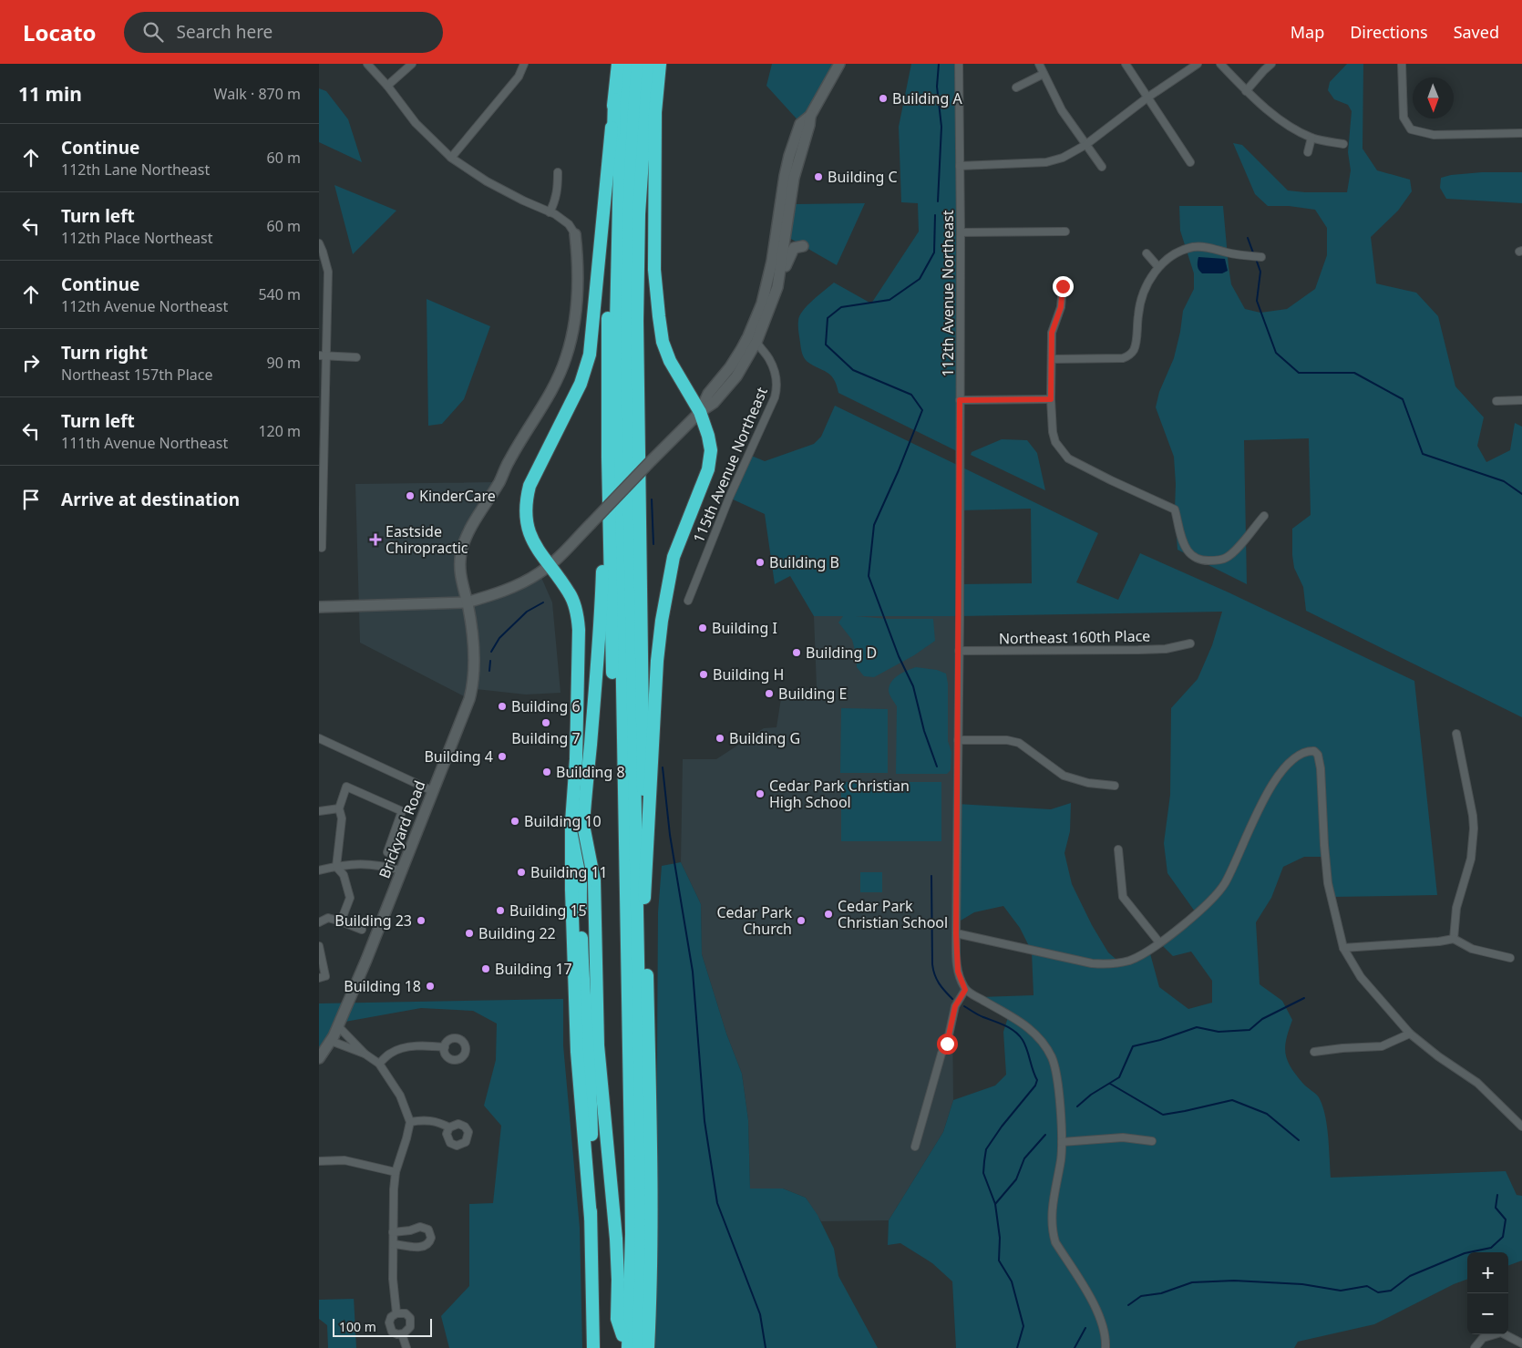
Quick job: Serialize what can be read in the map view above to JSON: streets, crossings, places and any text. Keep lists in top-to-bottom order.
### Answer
{
  "streets": {
    "main road": ["Brickyard Road"],
    "street": ["112th Avenue Northeast", "115th Avenue Northeast", "Northeast 160th Place"]
  },
  "crossings": [
    ["112th Avenue Northeast", "Northeast 160th Place"]
  ],
  "places": {
    "other": [
      "Building A",
      "Building C",
      "KinderCare",
      "Building B",
      "Building I",
      "Building D",
      "Building H",
      "Building E",
      "Building 6",
      "Building 7",
      "Building G",
      "Building 4",
      "Building 8",
      "Cedar Park Christian High School",
      "Building 10",
      "Building 11",
      "Building 15",
      "Cedar Park Christian School",
      "Building 23",
      "Cedar Park Church",
      "Building 22",
      "Building 17",
      "Building 18"
    ],
    "health": ["Eastside Chiropractic"]
  },
  "scale_bar": "100 m",
  "north": "bottom",
  "page": {
    "header": "Locato",
    "search": "Search here",
    "nav": ["Map", "Directions", "Saved"],
    "heading": ["11 min", "Walk · 870 m"],
    "list": [
      ["Continue", "112th Lane Northeast", "60 m"],
      ["Turn left", "112th Place Northeast", "60 m"],
      ["Continue", "112th Avenue Northeast", "540 m"],
      ["Turn right", "Northeast 157th Place", "90 m"],
      ["Turn left", "111th Avenue Northeast", "120 m"],
      "Arrive at destination"
    ],
    "map_buttons": ["+", "−"],
    "scale": "100 m"
  }
}
